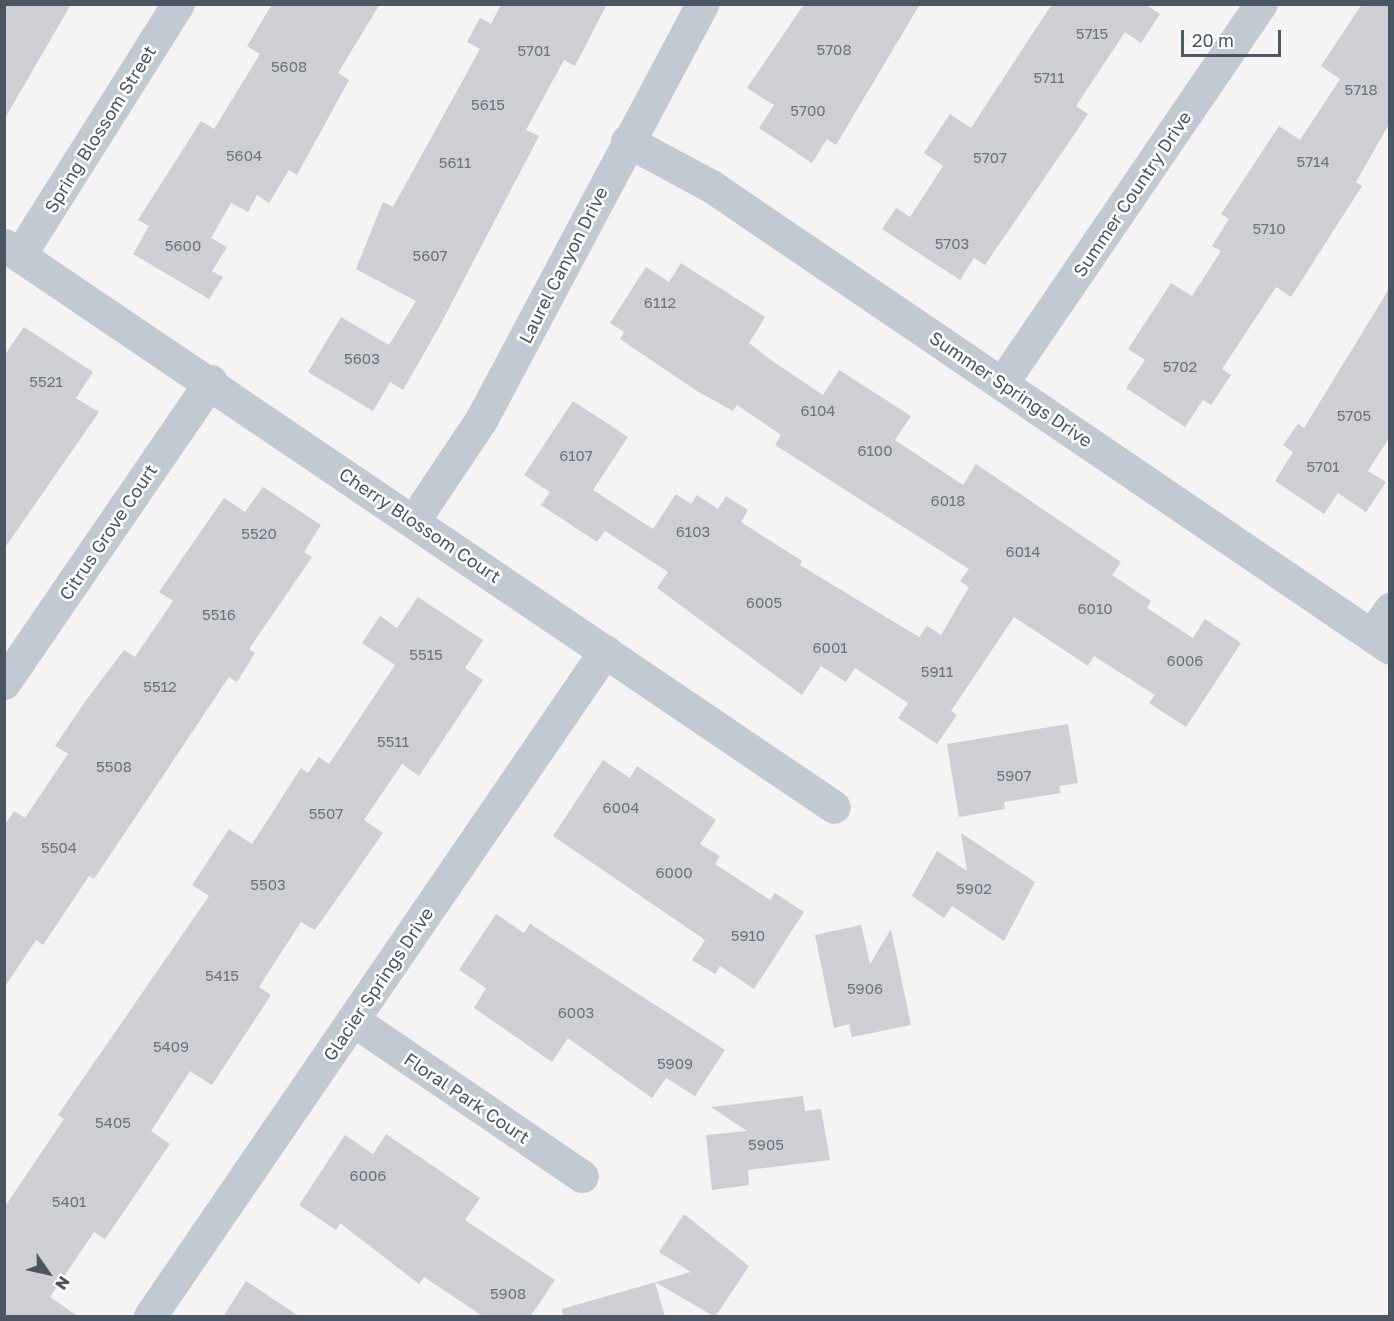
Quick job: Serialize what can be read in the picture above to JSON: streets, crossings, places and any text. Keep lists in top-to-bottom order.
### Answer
{
  "streets": {
    "street": [
      "Spring Blossom Street",
      "Summer Country Drive",
      "Laurel Canyon Drive",
      "Summer Springs Drive",
      "Cherry Blossom Court",
      "Citrus Grove Court",
      "Glacier Springs Drive",
      "Floral Park Court"
    ]
  },
  "crossings": [
    ["Spring Blossom Street", "Cherry Blossom Court"],
    ["Summer Country Drive", "Summer Springs Drive"],
    ["Laurel Canyon Drive", "Summer Springs Drive"],
    ["Laurel Canyon Drive", "Cherry Blossom Court"],
    ["Cherry Blossom Court", "Citrus Grove Court"],
    ["Cherry Blossom Court", "Glacier Springs Drive"],
    ["Glacier Springs Drive", "Floral Park Court"]
  ],
  "house_numbers": [
    "5715",
    "5708",
    "5701",
    "5608",
    "5711",
    "5718",
    "5615",
    "5700",
    "5604",
    "5707",
    "5714",
    "5611",
    "5710",
    "5703",
    "5600",
    "5607",
    "6112",
    "5603",
    "5702",
    "5521",
    "6104",
    "5705",
    "6100",
    "6107",
    "5701",
    "6018",
    "6103",
    "5520",
    "6014",
    "6005",
    "6010",
    "5516",
    "6001",
    "5515",
    "6006",
    "5911",
    "5512",
    "5511",
    "5508",
    "5907",
    "6004",
    "5507",
    "5504",
    "6000",
    "5503",
    "5902",
    "5910",
    "5415",
    "5906",
    "6003",
    "5409",
    "5909",
    "5405",
    "5905",
    "6006",
    "5401",
    "5908"
  ],
  "scale_bar": "20 m",
  "north": "bottom right"
}
